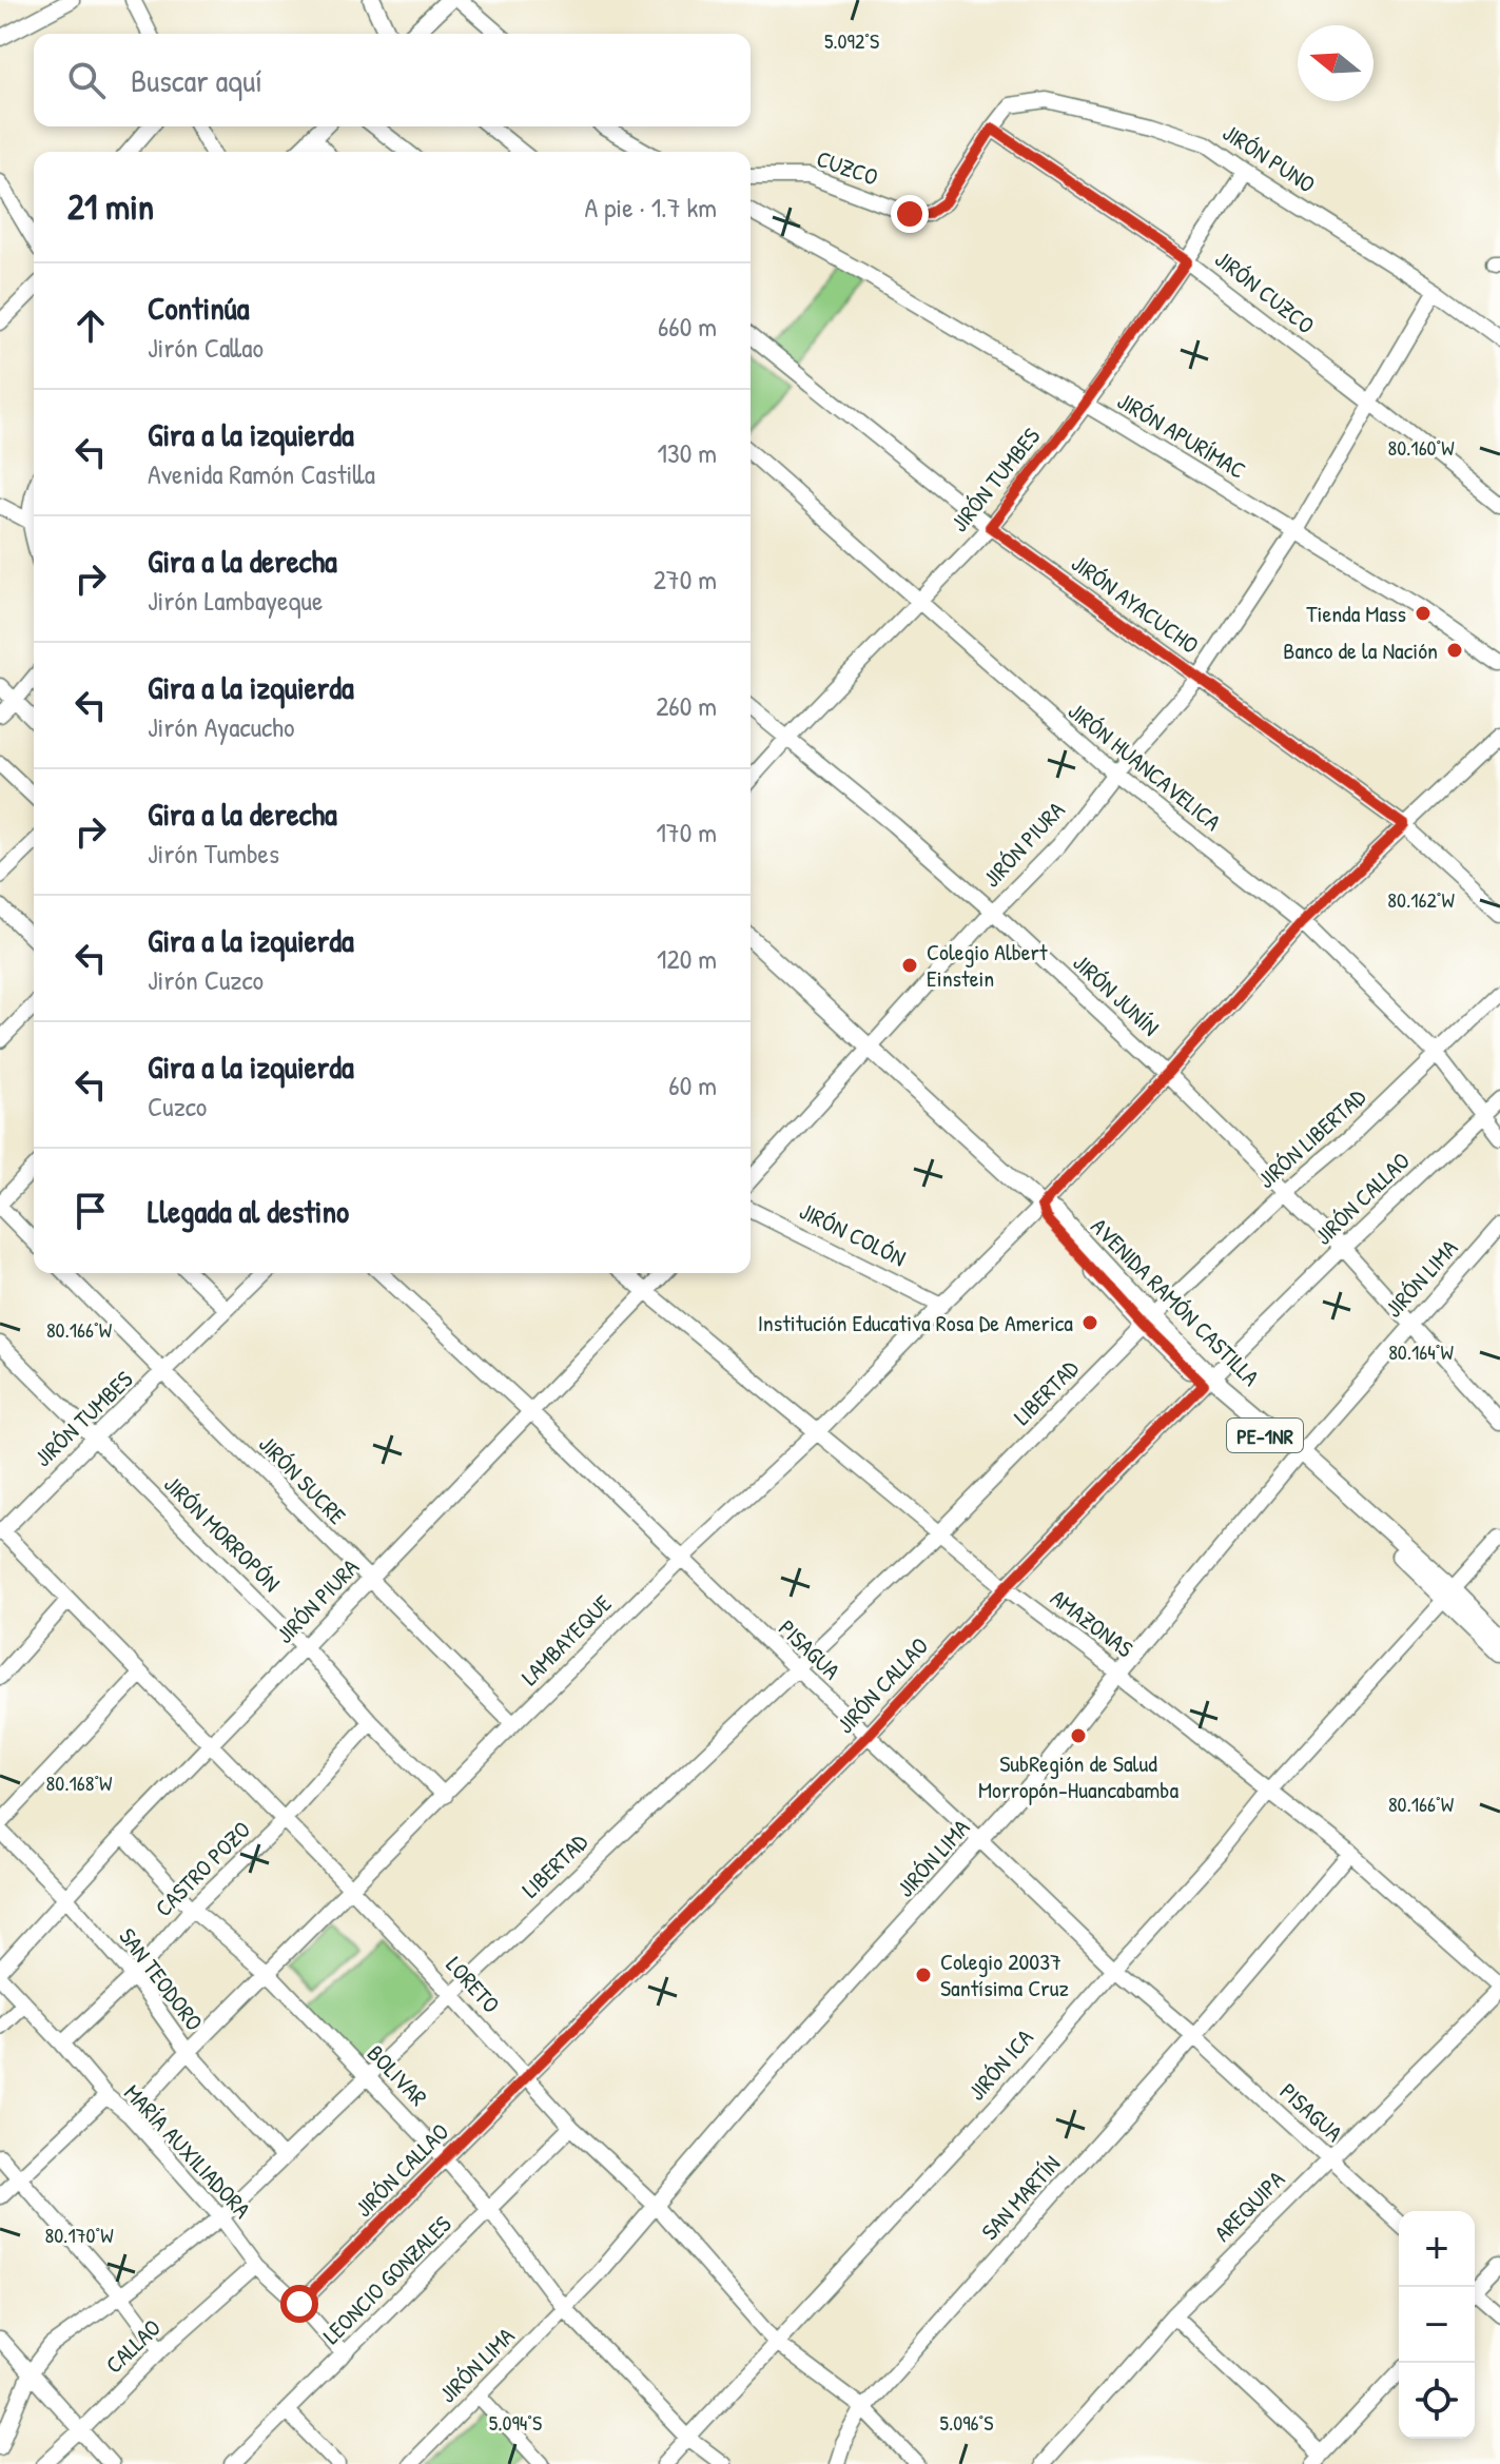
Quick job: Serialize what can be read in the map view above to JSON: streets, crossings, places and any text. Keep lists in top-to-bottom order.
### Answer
{
  "streets": {
    "main road": ["AVENIDA RAMÓN CASTILLA", "PE-1NR"],
    "street": [
      "JIRÓN PUNO",
      "CUZCO",
      "JIRÓN CUZCO",
      "JIRÓN APURÍMAC",
      "JIRÓN TUMBES",
      "JIRÓN AYACUCHO",
      "JIRÓN HUANCAVELICA",
      "JIRÓN PIURA",
      "JIRÓN JUNÍN",
      "JIRÓN LIBERTAD",
      "JIRÓN CALLAO",
      "JIRÓN COLÓN",
      "JIRÓN LIMA",
      "LIBERTAD",
      "JIRÓN SUCRE",
      "JIRÓN MORROPÓN",
      "AMAZONAS",
      "LAMBAYEQUE",
      "PISAGUA",
      "CASTRO POZO",
      "SAN TEODORO",
      "LORETO",
      "JIRÓN ICA",
      "BOLIVAR",
      "MARÍA AUXILIADORA",
      "SAN MARTÍN",
      "AREQUIPA",
      "LEONCIO GONZALES",
      "CALLAO"
    ]
  },
  "crossings": [
    ["JIRÓN PUNO", "CUZCO"],
    ["JIRÓN PUNO", "JIRÓN CUZCO"],
    ["JIRÓN PUNO", "JIRÓN TUMBES"],
    ["JIRÓN PUNO", "JIRÓN PIURA"],
    ["CUZCO", "JIRÓN CUZCO"],
    ["JIRÓN CUZCO", "JIRÓN TUMBES"],
    ["JIRÓN CUZCO", "JIRÓN PIURA"],
    ["JIRÓN APURÍMAC", "JIRÓN TUMBES"],
    ["JIRÓN APURÍMAC", "JIRÓN PIURA"],
    ["JIRÓN TUMBES", "JIRÓN AYACUCHO"],
    ["JIRÓN TUMBES", "JIRÓN HUANCAVELICA"],
    ["JIRÓN TUMBES", "JIRÓN JUNÍN"],
    ["JIRÓN TUMBES", "JIRÓN SUCRE"],
    ["JIRÓN TUMBES", "JIRÓN MORROPÓN"],
    ["JIRÓN TUMBES", "LORETO"],
    ["JIRÓN AYACUCHO", "JIRÓN PIURA"],
    ["JIRÓN AYACUCHO", "LAMBAYEQUE"],
    ["JIRÓN HUANCAVELICA", "JIRÓN PIURA"],
    ["JIRÓN HUANCAVELICA", "JIRÓN LIBERTAD"],
    ["JIRÓN HUANCAVELICA", "JIRÓN CALLAO"],
    ["JIRÓN HUANCAVELICA", "LAMBAYEQUE"],
    ["JIRÓN PIURA", "JIRÓN JUNÍN"],
    ["JIRÓN PIURA", "AVENIDA RAMÓN CASTILLA"],
    ["JIRÓN PIURA", "JIRÓN SUCRE"],
    ["JIRÓN PIURA", "JIRÓN MORROPÓN"],
    ["JIRÓN PIURA", "AMAZONAS"],
    ["JIRÓN PIURA", "PISAGUA"],
    ["JIRÓN PIURA", "SAN TEODORO"],
    ["JIRÓN PIURA", "LORETO"],
    ["JIRÓN PIURA", "BOLIVAR"],
    ["JIRÓN JUNÍN", "JIRÓN LIBERTAD"],
    ["JIRÓN JUNÍN", "JIRÓN CALLAO"],
    ["JIRÓN JUNÍN", "JIRÓN LIMA"],
    ["JIRÓN JUNÍN", "LAMBAYEQUE"],
    ["JIRÓN LIBERTAD", "AVENIDA RAMÓN CASTILLA"],
    ["JIRÓN LIBERTAD", "LIBERTAD"],
    ["JIRÓN CALLAO", "AVENIDA RAMÓN CASTILLA"],
    ["JIRÓN CALLAO", "AMAZONAS"],
    ["JIRÓN CALLAO", "PISAGUA"],
    ["JIRÓN CALLAO", "LORETO"],
    ["JIRÓN CALLAO", "BOLIVAR"],
    ["JIRÓN CALLAO", "MARÍA AUXILIADORA"],
    ["JIRÓN COLÓN", "LAMBAYEQUE"],
    ["JIRÓN LIMA", "AVENIDA RAMÓN CASTILLA"],
    ["JIRÓN LIMA", "AMAZONAS"],
    ["JIRÓN LIMA", "PISAGUA"],
    ["JIRÓN LIMA", "LORETO"],
    ["JIRÓN LIMA", "BOLIVAR"],
    ["AVENIDA RAMÓN CASTILLA", "LIBERTAD"],
    ["AVENIDA RAMÓN CASTILLA", "LAMBAYEQUE"],
    ["AVENIDA RAMÓN CASTILLA", "JIRÓN ICA"],
    ["LIBERTAD", "AMAZONAS"],
    ["LIBERTAD", "PISAGUA"],
    ["LIBERTAD", "SAN TEODORO"],
    ["LIBERTAD", "LORETO"],
    ["LIBERTAD", "BOLIVAR"],
    ["LIBERTAD", "MARÍA AUXILIADORA"],
    ["JIRÓN SUCRE", "LAMBAYEQUE"],
    ["JIRÓN MORROPÓN", "LAMBAYEQUE"],
    ["JIRÓN MORROPÓN", "CASTRO POZO"],
    ["AMAZONAS", "LAMBAYEQUE"],
    ["AMAZONAS", "JIRÓN ICA"],
    ["AMAZONAS", "SAN MARTÍN"],
    ["AMAZONAS", "AREQUIPA"],
    ["LAMBAYEQUE", "PISAGUA"],
    ["LAMBAYEQUE", "SAN TEODORO"],
    ["LAMBAYEQUE", "LORETO"],
    ["LAMBAYEQUE", "BOLIVAR"],
    ["LAMBAYEQUE", "MARÍA AUXILIADORA"],
    ["PISAGUA", "JIRÓN ICA"],
    ["PISAGUA", "SAN MARTÍN"],
    ["PISAGUA", "AREQUIPA"],
    ["CASTRO POZO", "SAN TEODORO"],
    ["CASTRO POZO", "LORETO"],
    ["CASTRO POZO", "BOLIVAR"],
    ["CASTRO POZO", "MARÍA AUXILIADORA"],
    ["LORETO", "JIRÓN ICA"],
    ["LORETO", "SAN MARTÍN"],
    ["LORETO", "LEONCIO GONZALES"],
    ["JIRÓN ICA", "BOLIVAR"],
    ["BOLIVAR", "LEONCIO GONZALES"],
    ["MARÍA AUXILIADORA", "LEONCIO GONZALES"],
    ["MARÍA AUXILIADORA", "CALLAO"]
  ],
  "places": [
    "Tienda Mass",
    "Banco de la Nación",
    "Colegio Albert Einstein",
    "Institución Educativa Rosa De America",
    "SubRegión de Salud Morropón-Huancabamba",
    "Colegio 20037 Santísima Cruz"
  ],
  "north": "left",
  "page": {
    "search": "Buscar aquí",
    "heading": ["21 min", "A pie · 1.7 km"],
    "list": [
      ["Continúa", "Jirón Callao", "660 m"],
      ["Gira a la izquierda", "Avenida Ramón Castilla", "130 m"],
      ["Gira a la derecha", "Jirón Lambayeque", "270 m"],
      ["Gira a la izquierda", "Jirón Ayacucho", "260 m"],
      ["Gira a la derecha", "Jirón Tumbes", "170 m"],
      ["Gira a la izquierda", "Jirón Cuzco", "120 m"],
      ["Gira a la izquierda", "Cuzco", "60 m"],
      "Llegada al destino"
    ],
    "map_buttons": ["+", "−"]
  },
  "coordinates": [
    "5.092°S",
    "80.160°W",
    "80.162°W",
    "80.166°W",
    "80.164°W",
    "80.168°W",
    "80.170°W",
    "5.094°S",
    "5.096°S"
  ]
}
